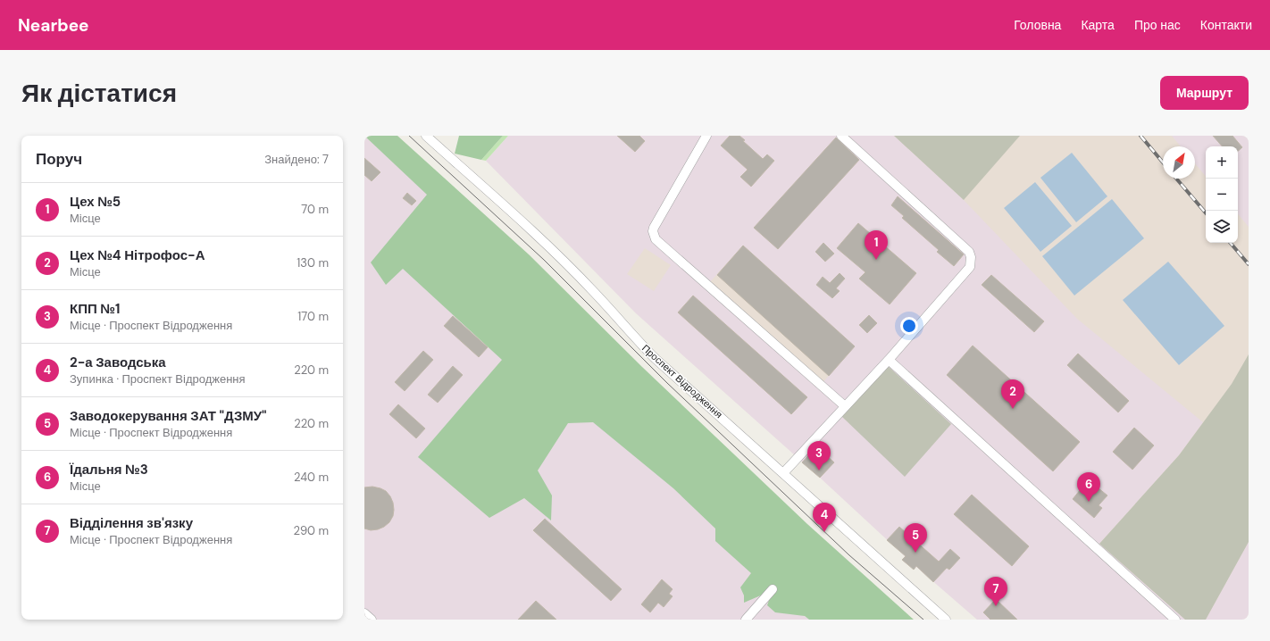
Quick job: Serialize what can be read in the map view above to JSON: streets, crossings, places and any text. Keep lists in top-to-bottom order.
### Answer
{
  "streets": {
    "street": ["Проспект Відродження"]
  },
  "north": "top right",
  "page": {
    "header": "Nearbee",
    "nav": [
      "Головна",
      "Карта",
      "Про нас",
      "Контакти"
    ],
    "buttons": "Маршрут",
    "title": "Як дістатися",
    "heading": ["Поруч", "Знайдено: 7"],
    "map_buttons": ["+", "−"],
    "list": [
      {
        "mark": "1",
        "name": "Цех №5",
        "note": "Місце",
        "value": "70 m"
      },
      {
        "mark": "2",
        "name": "Цех №4 Нітрофос-А",
        "note": "Місце",
        "value": "130 m"
      },
      {
        "mark": "3",
        "name": "КПП №1",
        "note": "Місце · Проспект Відродження",
        "value": "170 m"
      },
      {
        "mark": "4",
        "name": "2-а Заводська",
        "note": "Зупинка · Проспект Відродження",
        "value": "220 m"
      },
      {
        "mark": "5",
        "name": "Заводокерування ЗАТ \"ДЗМУ\"",
        "note": "Місце · Проспект Відродження",
        "value": "220 m"
      },
      {
        "mark": "6",
        "name": "Їдальня №3",
        "note": "Місце",
        "value": "240 m"
      },
      {
        "mark": "7",
        "name": "Відділення зв'язку",
        "note": "Місце · Проспект Відродження",
        "value": "290 m"
      }
    ],
    "pins": [
      "1",
      "2",
      "3",
      "6",
      "4",
      "5",
      "7"
    ]
  }
}
